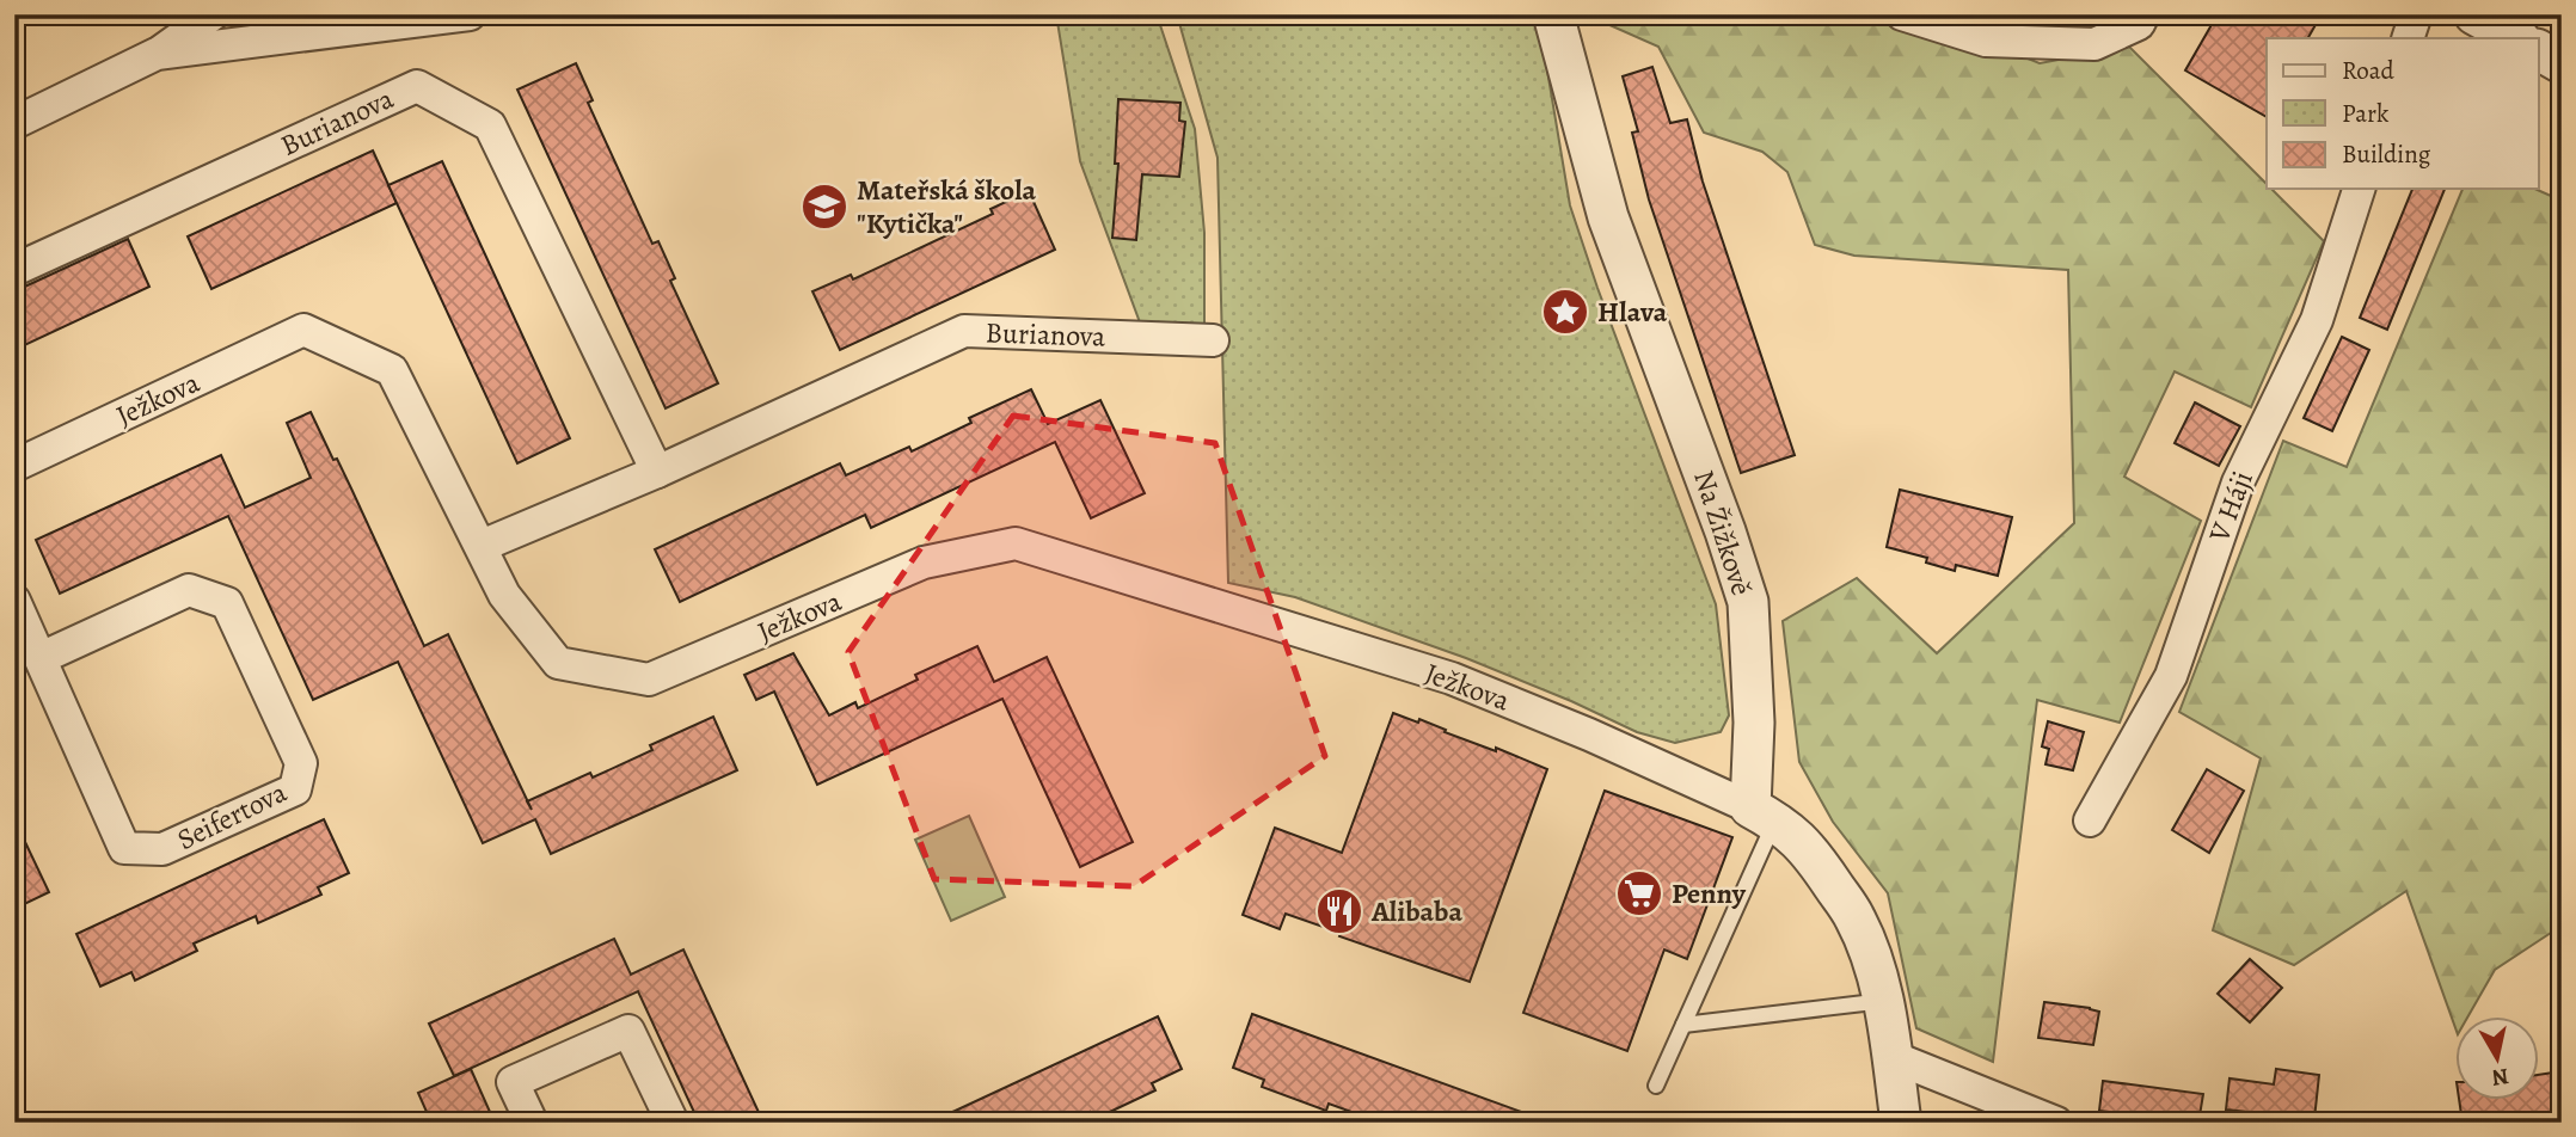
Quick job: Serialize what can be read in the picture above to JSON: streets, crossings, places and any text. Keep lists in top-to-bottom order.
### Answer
{
  "streets": {
    "street": [
      "Burianova",
      "Ježkova",
      "V Háji",
      "Na Žižkově",
      "Seifertova"
    ]
  },
  "crossings": [
    ["Burianova", "Ježkova"],
    ["Ježkova", "Na Žižkově"]
  ],
  "places": {
    "school or university": ["Mateřská škola \"Kytička\""],
    "place": ["Hlava"],
    "supermarket": ["Penny"],
    "restaurant": ["Alibaba"]
  },
  "legend": ["Road", "Park", "Building"],
  "north": "bottom"
}
